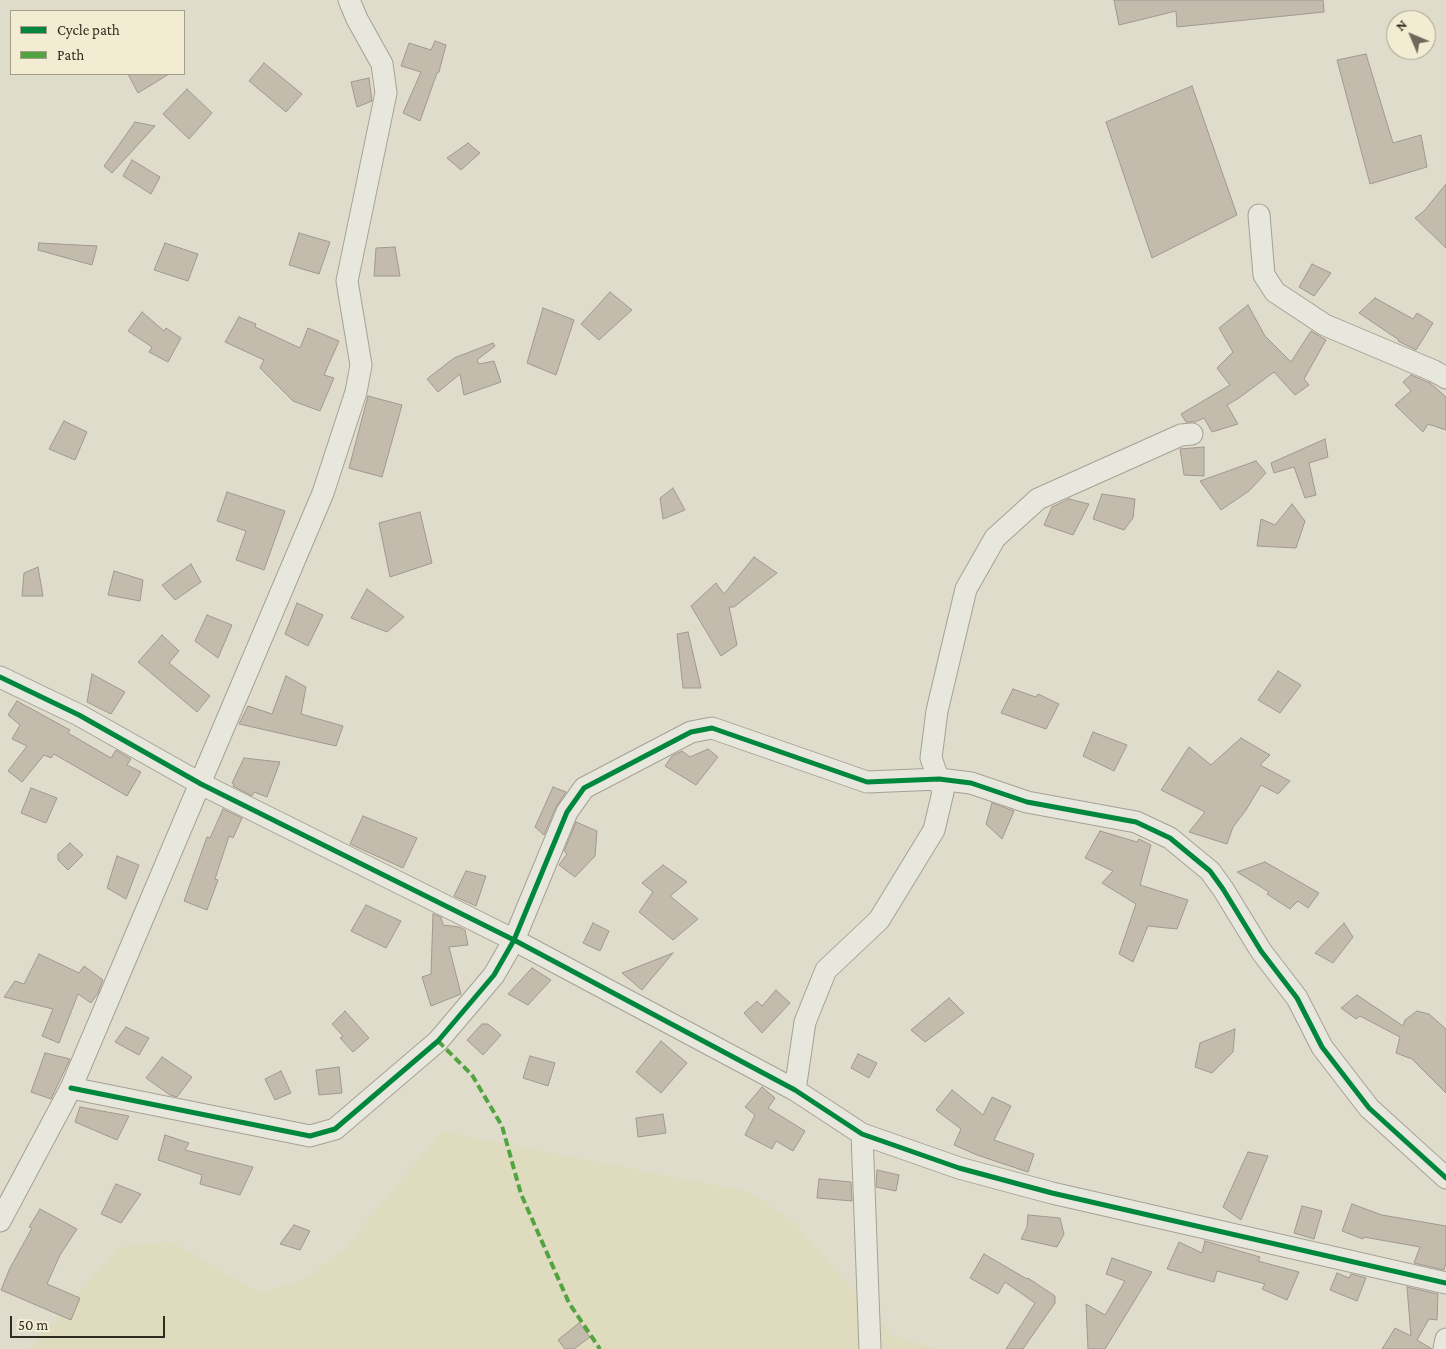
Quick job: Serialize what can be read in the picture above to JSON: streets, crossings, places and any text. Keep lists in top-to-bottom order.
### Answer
{
  "legend": ["Cycle path", "Path"],
  "scale_bar": "50 m",
  "north": "top left"
}
